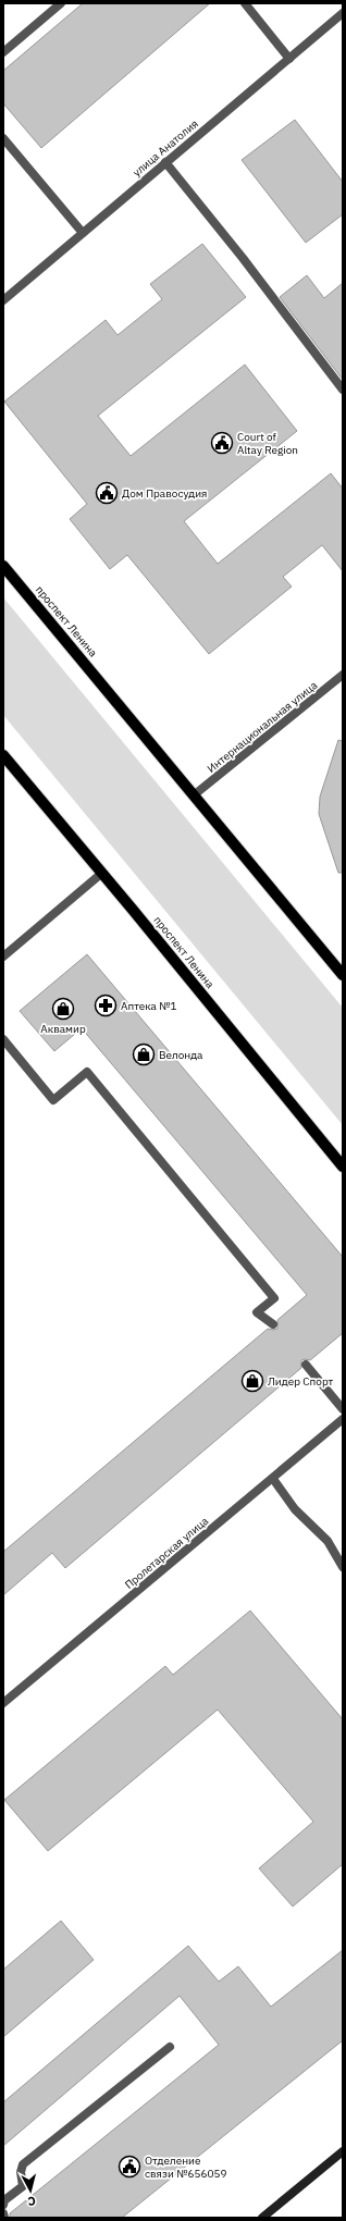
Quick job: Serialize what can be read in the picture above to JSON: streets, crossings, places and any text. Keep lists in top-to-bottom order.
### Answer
{
  "streets": {
    "main road": ["проспект Ленина"],
    "street": ["улица Анатолия", "Интернациональная улица", "Пролетарская улица"]
  },
  "crossings": [
    ["проспект Ленина", "Интернациональная улица"]
  ],
  "places": {
    "public building": ["Court of Altay Region", "Дом Правосудия", "Отделение связи №656059"],
    "pharmacy": ["Аптека №1"],
    "shop": ["Аквамир", "Велонда", "Лидер Спорт"]
  },
  "north": "bottom"
}
